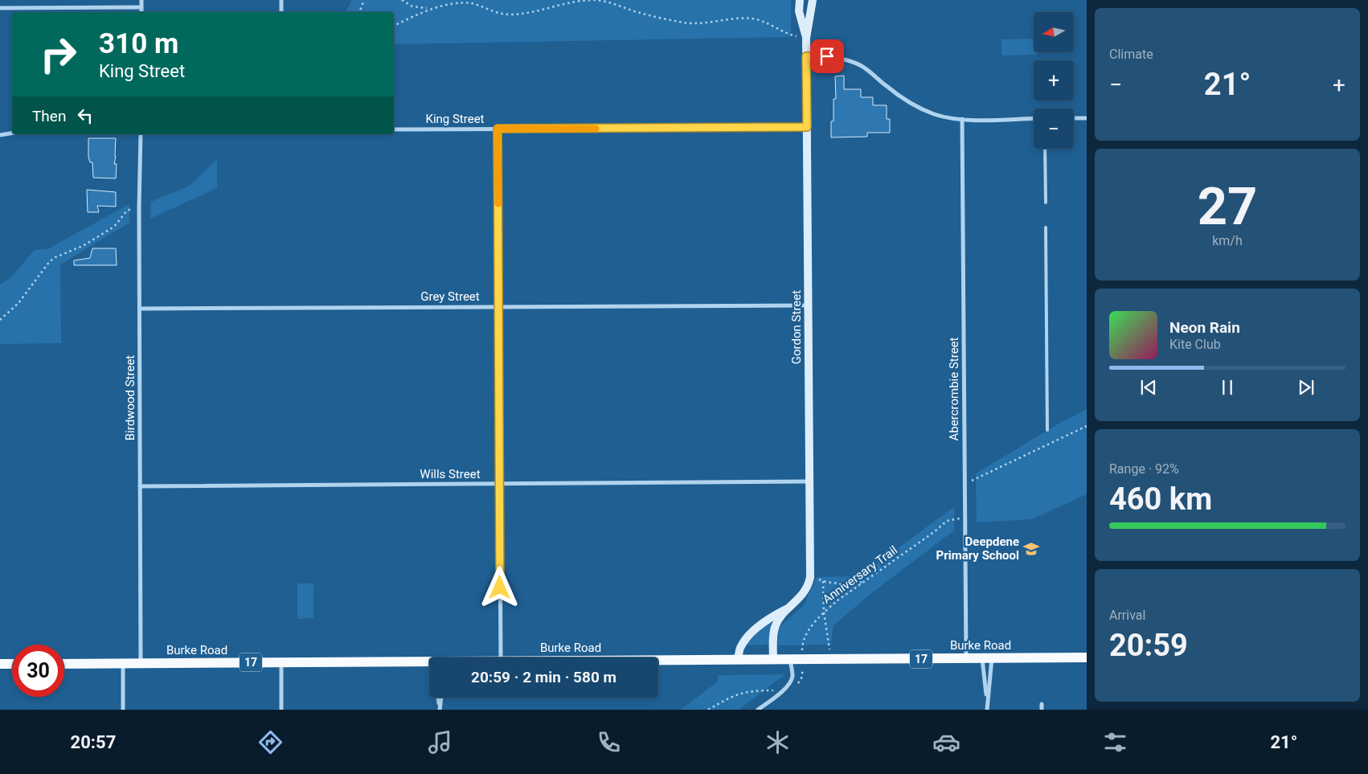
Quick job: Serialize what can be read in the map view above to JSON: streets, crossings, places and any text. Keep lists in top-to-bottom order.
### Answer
{
  "streets": {
    "main road": ["Burke Road", "17"],
    "street": [
      "King Street",
      "Grey Street",
      "Gordon Street",
      "Abercrombie Street",
      "Birdwood Street",
      "Wills Street"
    ],
    "path": ["Anniversary Trail"]
  },
  "crossings": [
    ["King Street", "Gordon Street"],
    ["Grey Street", "Gordon Street"],
    ["Grey Street", "Birdwood Street"],
    ["Gordon Street", "Wills Street"],
    ["Gordon Street", "Burke Road"],
    ["Abercrombie Street", "Anniversary Trail"],
    ["Abercrombie Street", "Burke Road"],
    ["Birdwood Street", "Wills Street"],
    ["Birdwood Street", "Burke Road"],
    ["Anniversary Trail", "Burke Road"]
  ],
  "places": {
    "school or university": ["Deepdene Primary School"]
  },
  "north": "left",
  "page": {
    "tile": [
      "Climate",
      ["27", "km/h"],
      ["Range · 92%", "460 km"],
      ["Arrival", "20:59"]
    ],
    "map_buttons": ["+", "−"],
    "turn": ["310 m", "King Street"],
    "heat": ["−", "21°", "+"],
    "then": "Then",
    "song": ["Neon Rain", "Kite Club"],
    "limit": "30",
    "trip": "20:59 · 2 min · 580 m",
    "tabs": ["20:57", "21°"]
  }
}
